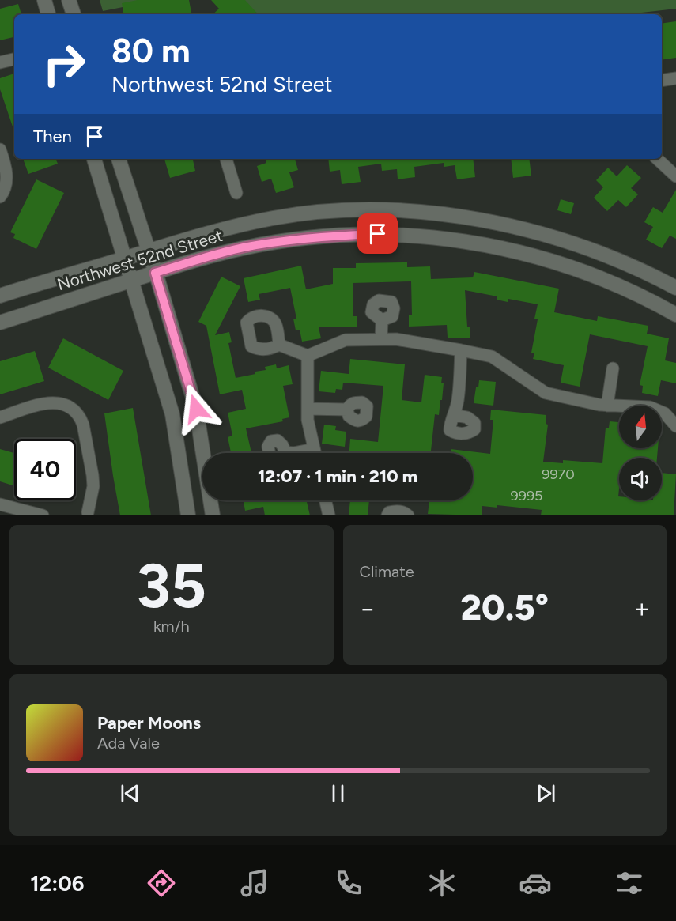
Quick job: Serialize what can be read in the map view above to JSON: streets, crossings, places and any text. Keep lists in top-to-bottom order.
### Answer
{
  "streets": {
    "street": ["Northwest 52nd Street"]
  },
  "house_numbers": ["9970", "9995"],
  "north": "top",
  "page": {
    "turn": ["80 m", "Northwest 52nd Street"],
    "then": "Then",
    "limit": "40",
    "trip": "12:07 · 1 min · 210 m",
    "tile": [
      ["35", "km/h"],
      "Climate"
    ],
    "heat": ["−", "20.5°", "+"],
    "song": ["Paper Moons", "Ada Vale"],
    "tabs": "12:06"
  }
}
